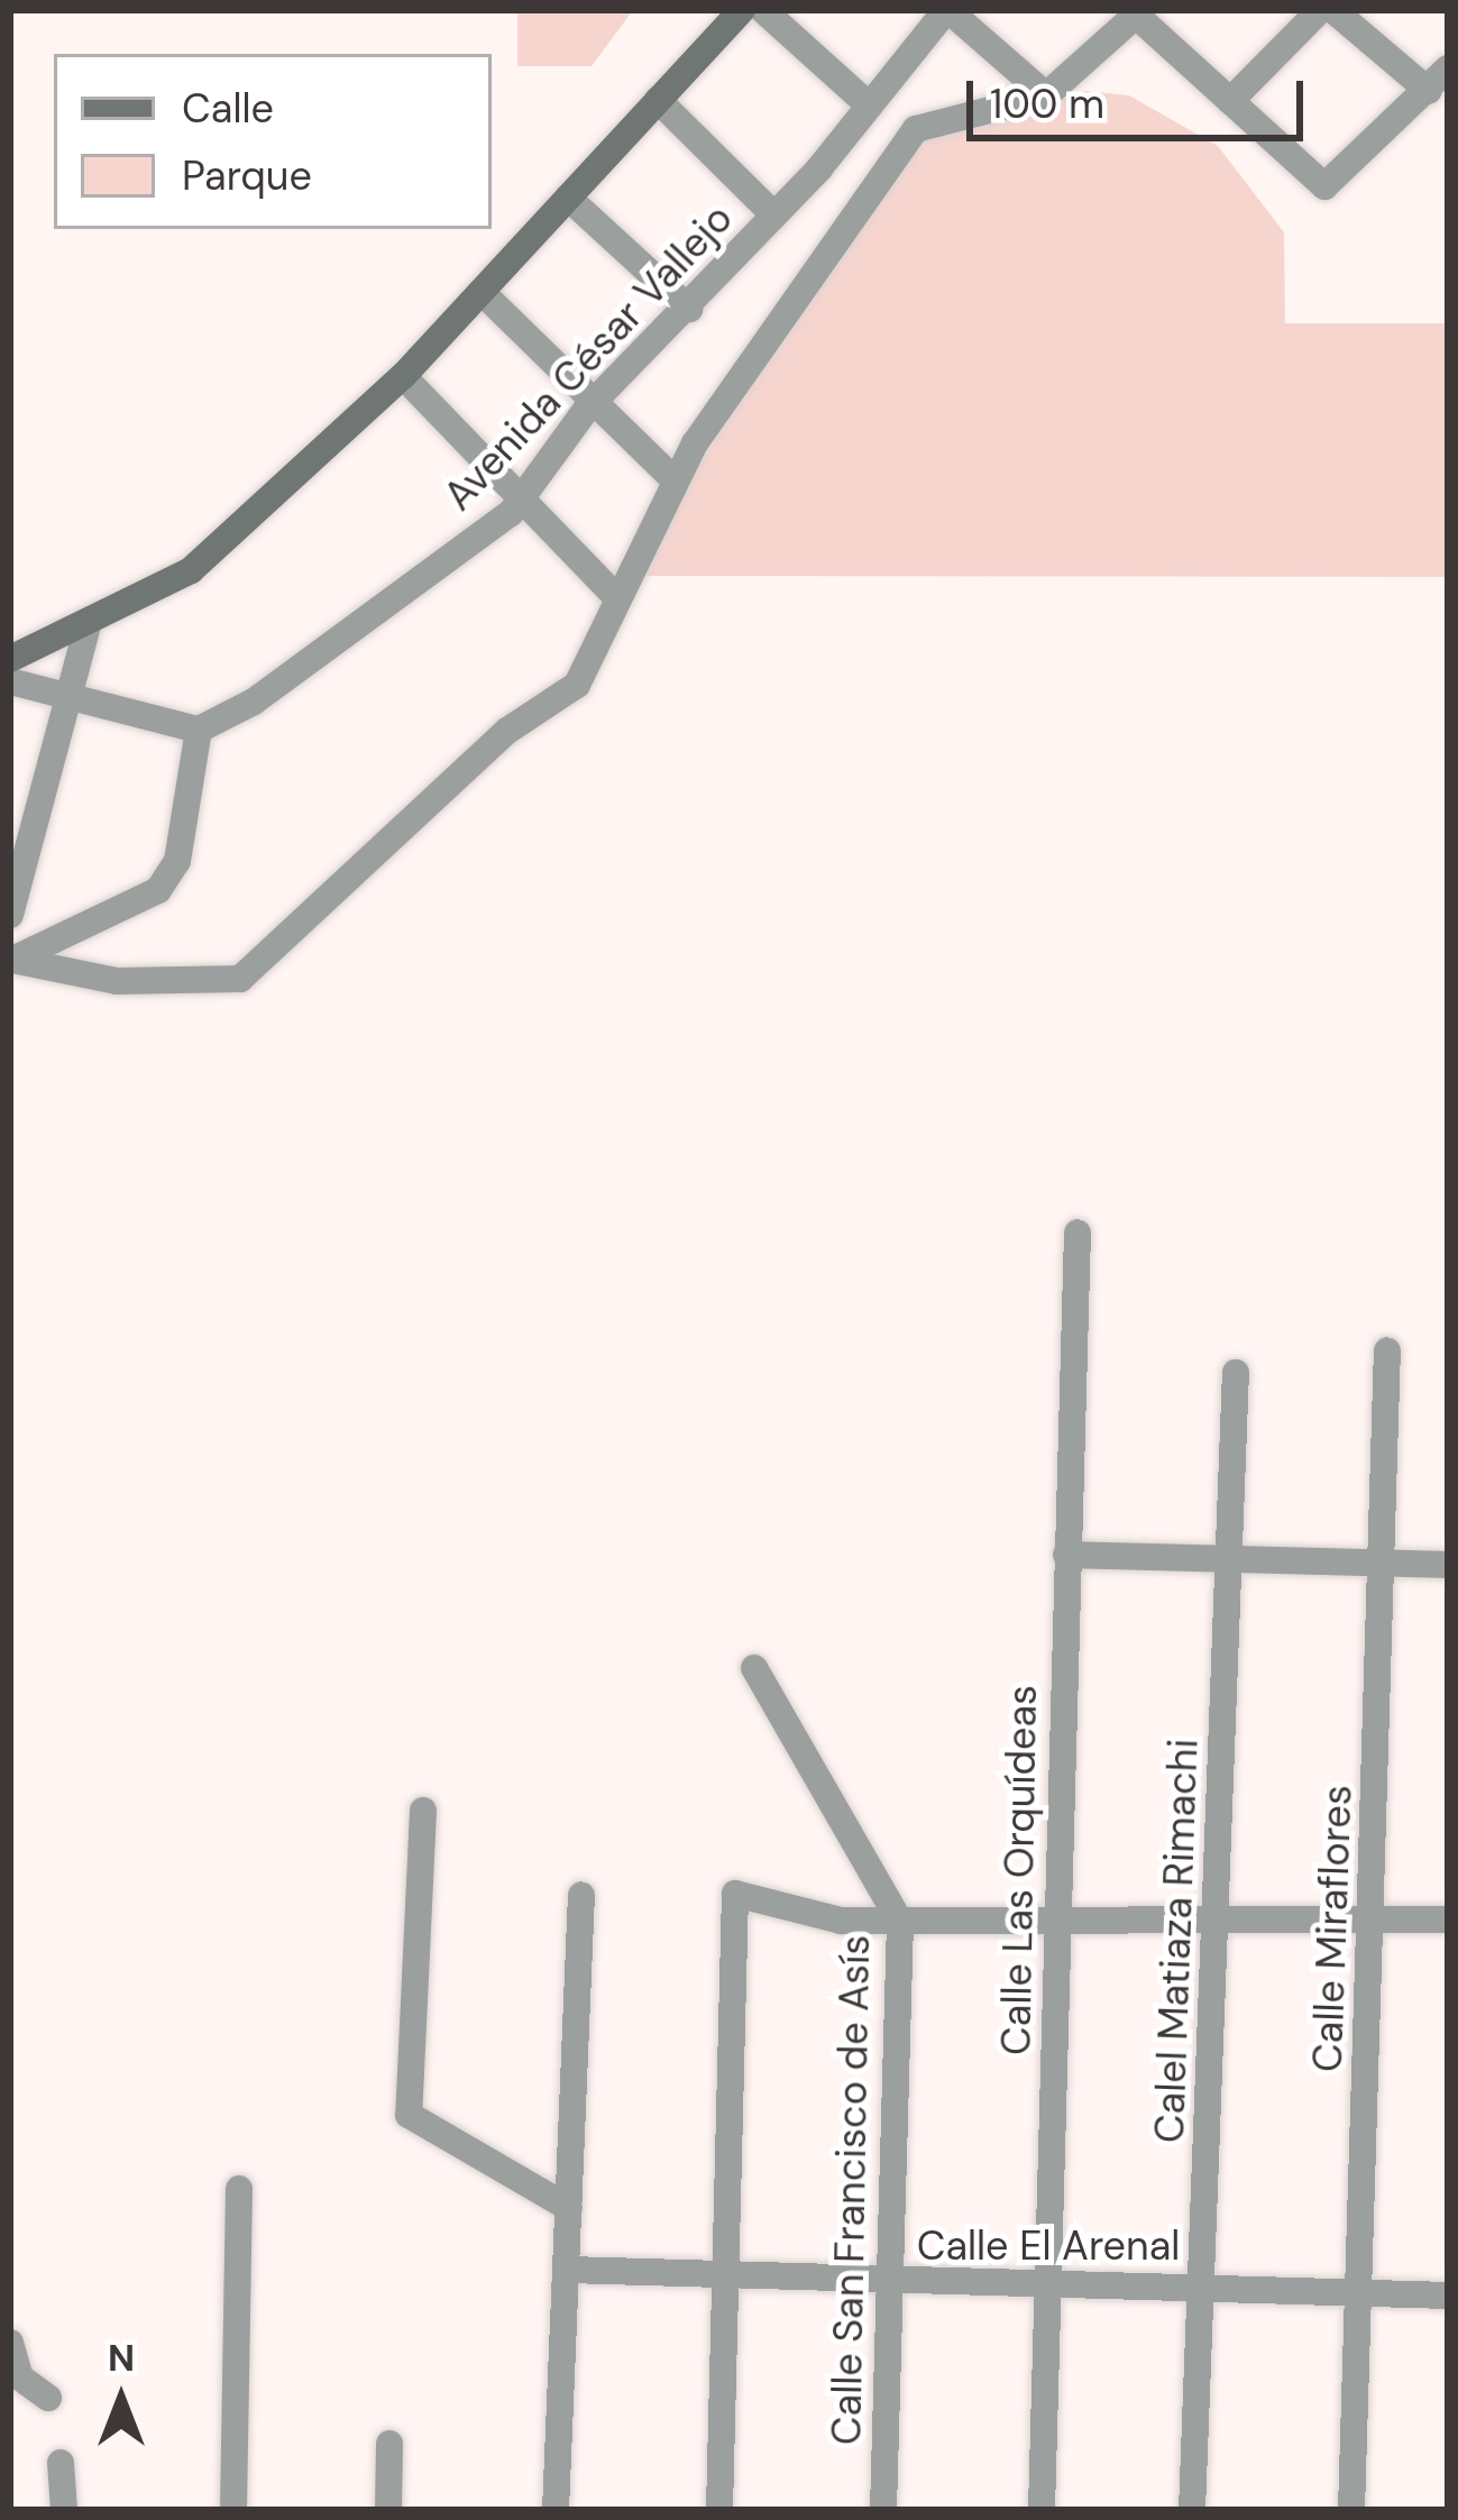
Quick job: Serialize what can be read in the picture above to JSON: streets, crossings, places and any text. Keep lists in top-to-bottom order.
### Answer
{
  "streets": {
    "street": [
      "Avenida César Vallejo",
      "Calle Las Orquídeas",
      "Calle Miraflores",
      "Calel Matiaza Rimachi",
      "Calle San Francisco de Asís",
      "Calle El Arenal"
    ]
  },
  "crossings": [
    ["Calle Las Orquídeas", "Calle El Arenal"],
    ["Calle Miraflores", "Calle El Arenal"],
    ["Calel Matiaza Rimachi", "Calle El Arenal"],
    ["Calle San Francisco de Asís", "Calle El Arenal"]
  ],
  "legend": ["Calle", "Parque"],
  "scale_bar": "100 m",
  "north": "top"
}
